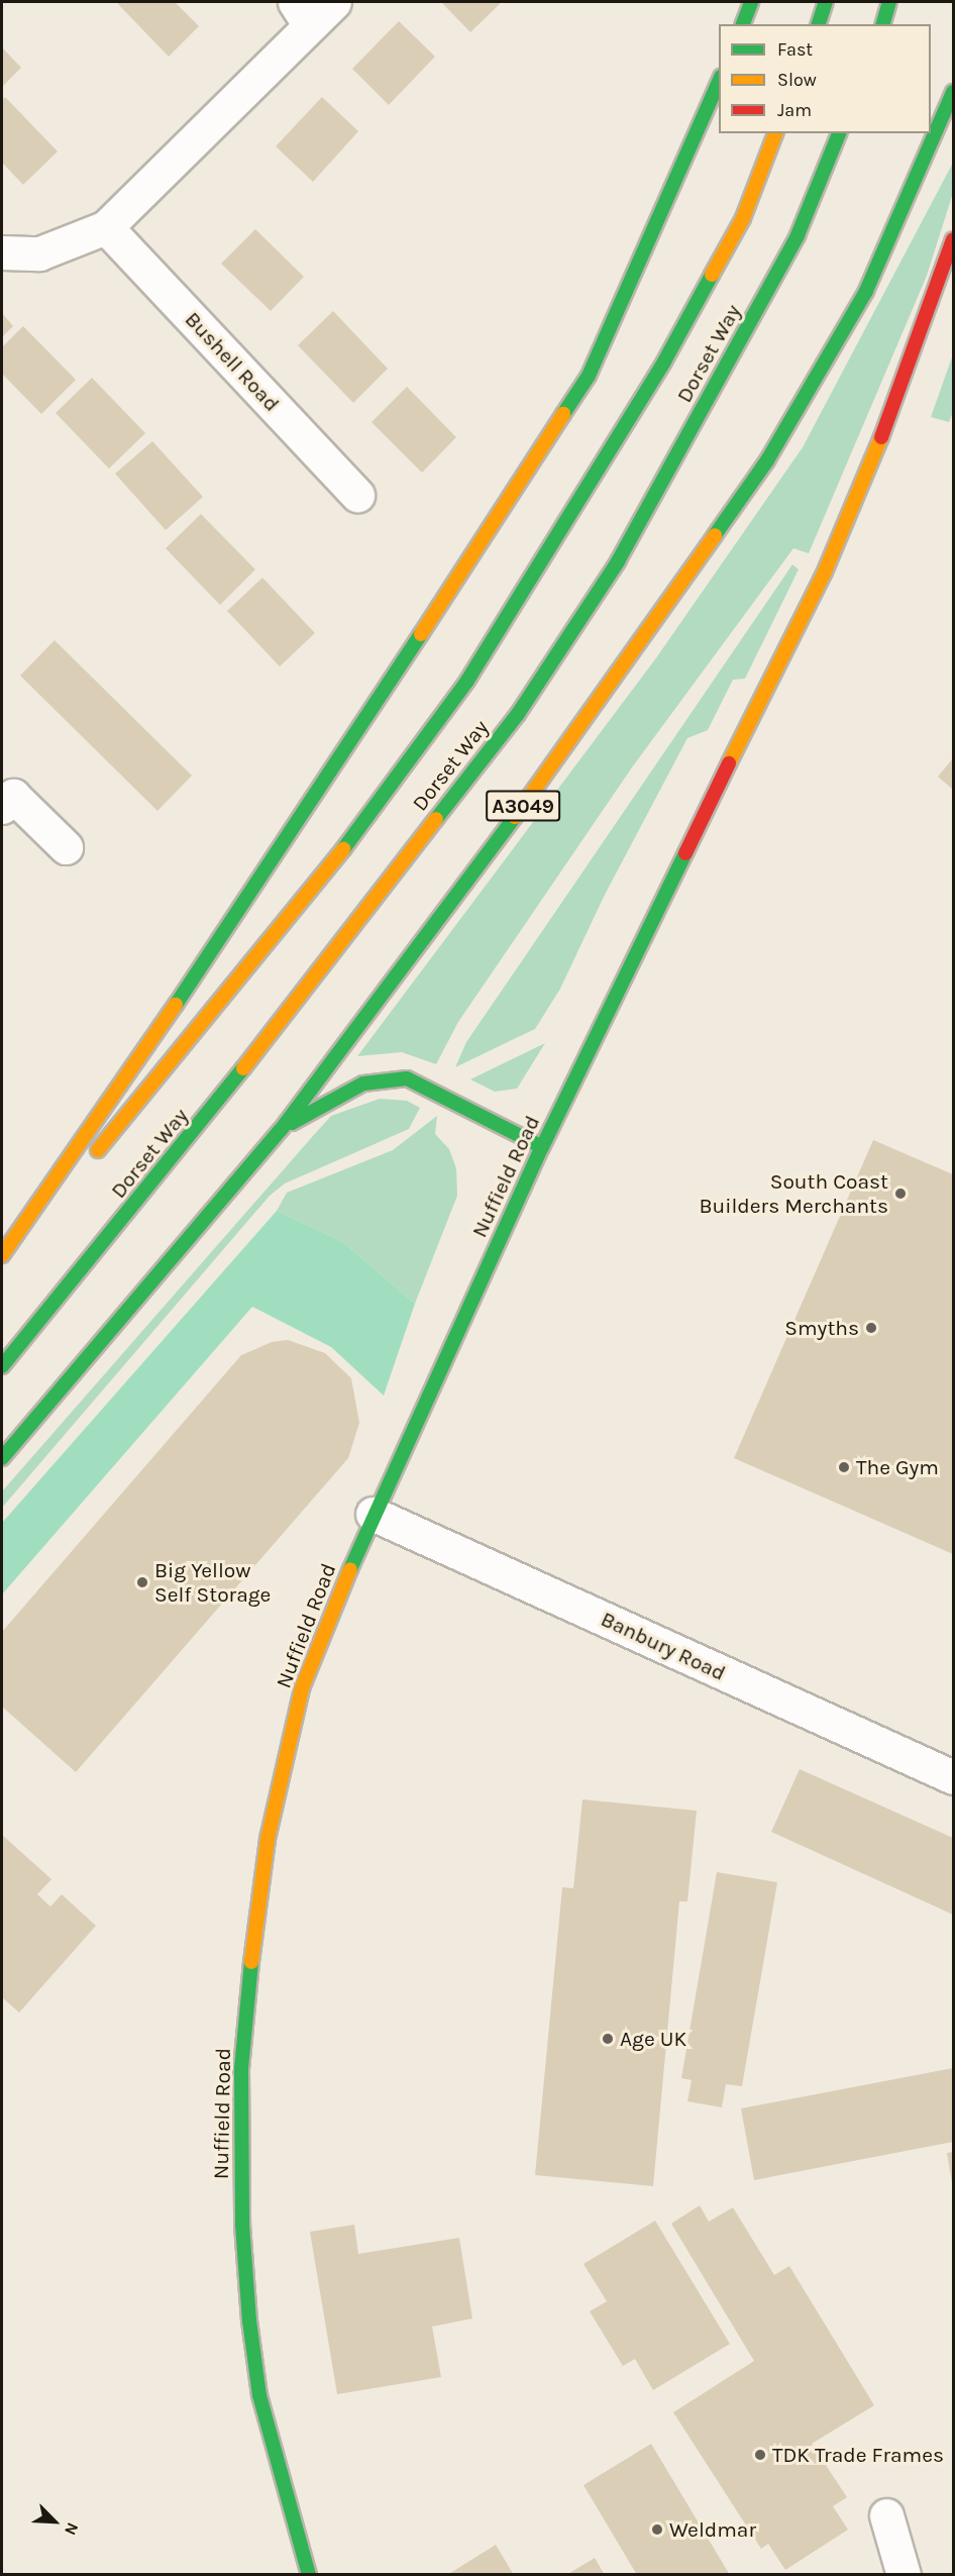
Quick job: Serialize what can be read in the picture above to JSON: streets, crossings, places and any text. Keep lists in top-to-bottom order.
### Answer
{
  "streets": {
    "main road": ["Dorset Way", "A3049", "Nuffield Road"],
    "street": ["Bushell Road", "Banbury Road"]
  },
  "crossings": [
    ["Nuffield Road", "Banbury Road"]
  ],
  "places": [
    "South Coast Builders Merchants",
    "Smyths",
    "The Gym",
    "Big Yellow Self Storage",
    "Age UK",
    "TDK Trade Frames",
    "Weldmar"
  ],
  "legend": ["Fast", "Slow", "Jam"],
  "north": "bottom right"
}
